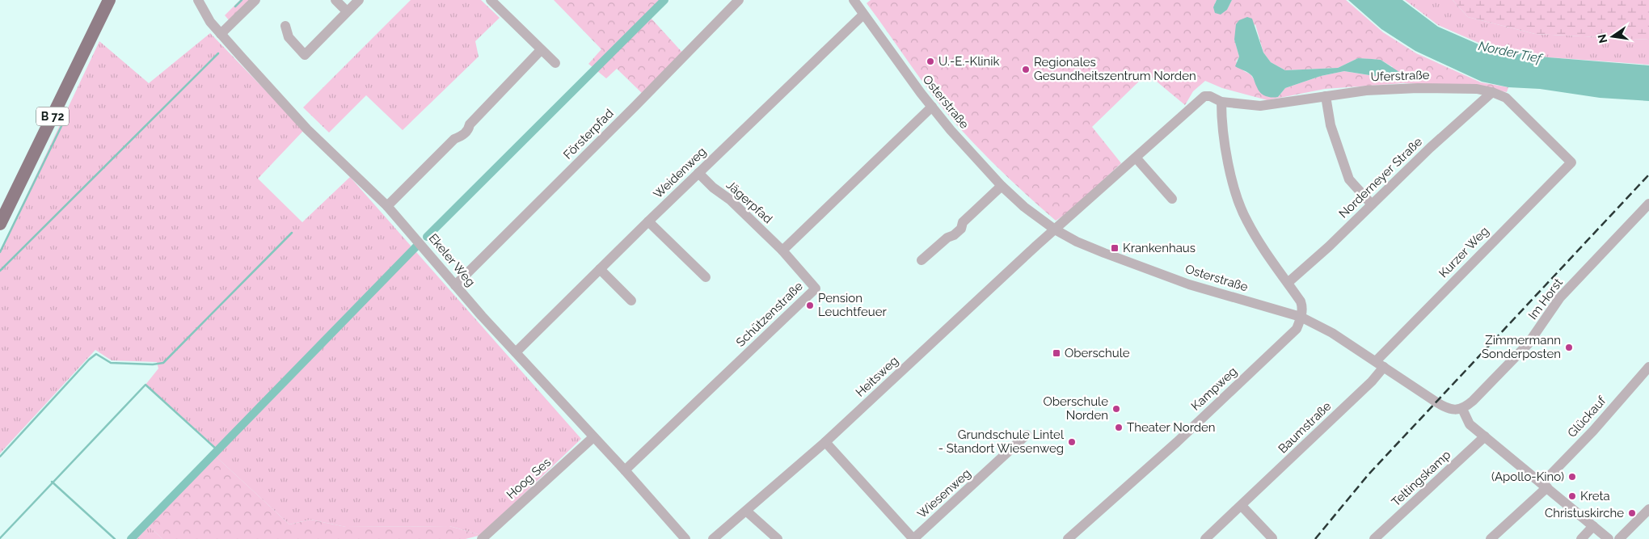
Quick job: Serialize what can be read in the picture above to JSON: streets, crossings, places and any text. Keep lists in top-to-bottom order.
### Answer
{
  "streets": {
    "main road": ["B 72"],
    "street": [
      "Uferstraße",
      "Osterstraße",
      "Försterpfad",
      "Weidenweg",
      "Norderneyer Straße",
      "Jägerpfad",
      "Kurzer Weg",
      "Ekeler Weg",
      "Im Horst",
      "Schützenstraße",
      "Heitsweg",
      "Kampweg",
      "Glückauf",
      "Baumstraße",
      "Hoog Ses",
      "Teltingskamp",
      "Wiesenweg"
    ]
  },
  "crossings": [
    ["Uferstraße", "Norderneyer Straße"],
    ["Uferstraße", "Kurzer Weg"],
    ["Uferstraße", "Heitsweg"],
    ["Osterstraße", "Weidenweg"],
    ["Osterstraße", "Kurzer Weg"],
    ["Osterstraße", "Im Horst"],
    ["Osterstraße", "Heitsweg"],
    ["Osterstraße", "Kampweg"],
    ["Osterstraße", "Baumstraße"],
    ["Försterpfad", "Ekeler Weg"],
    ["Weidenweg", "Jägerpfad"],
    ["Weidenweg", "Ekeler Weg"],
    ["Jägerpfad", "Schützenstraße"],
    ["Kurzer Weg", "Baumstraße"],
    ["Ekeler Weg", "Schützenstraße"],
    ["Ekeler Weg", "Hoog Ses"],
    ["Heitsweg", "Wiesenweg"]
  ],
  "water": ["Norder Tief"],
  "places": {
    "other": [
      "U.-E.-Klinik",
      "Regionales Gesundheitszentrum Norden",
      "Pension Leuchtfeuer",
      "Zimmermann Sonderposten",
      "Oberschule Norden",
      "Theater Norden",
      "Grundschule Lintel - Standort Wiesenweg",
      "(Apollo-Kino)",
      "Kreta",
      "Christuskirche"
    ],
    "transit": ["Krankenhaus", "Oberschule"]
  },
  "north": "left"
}
